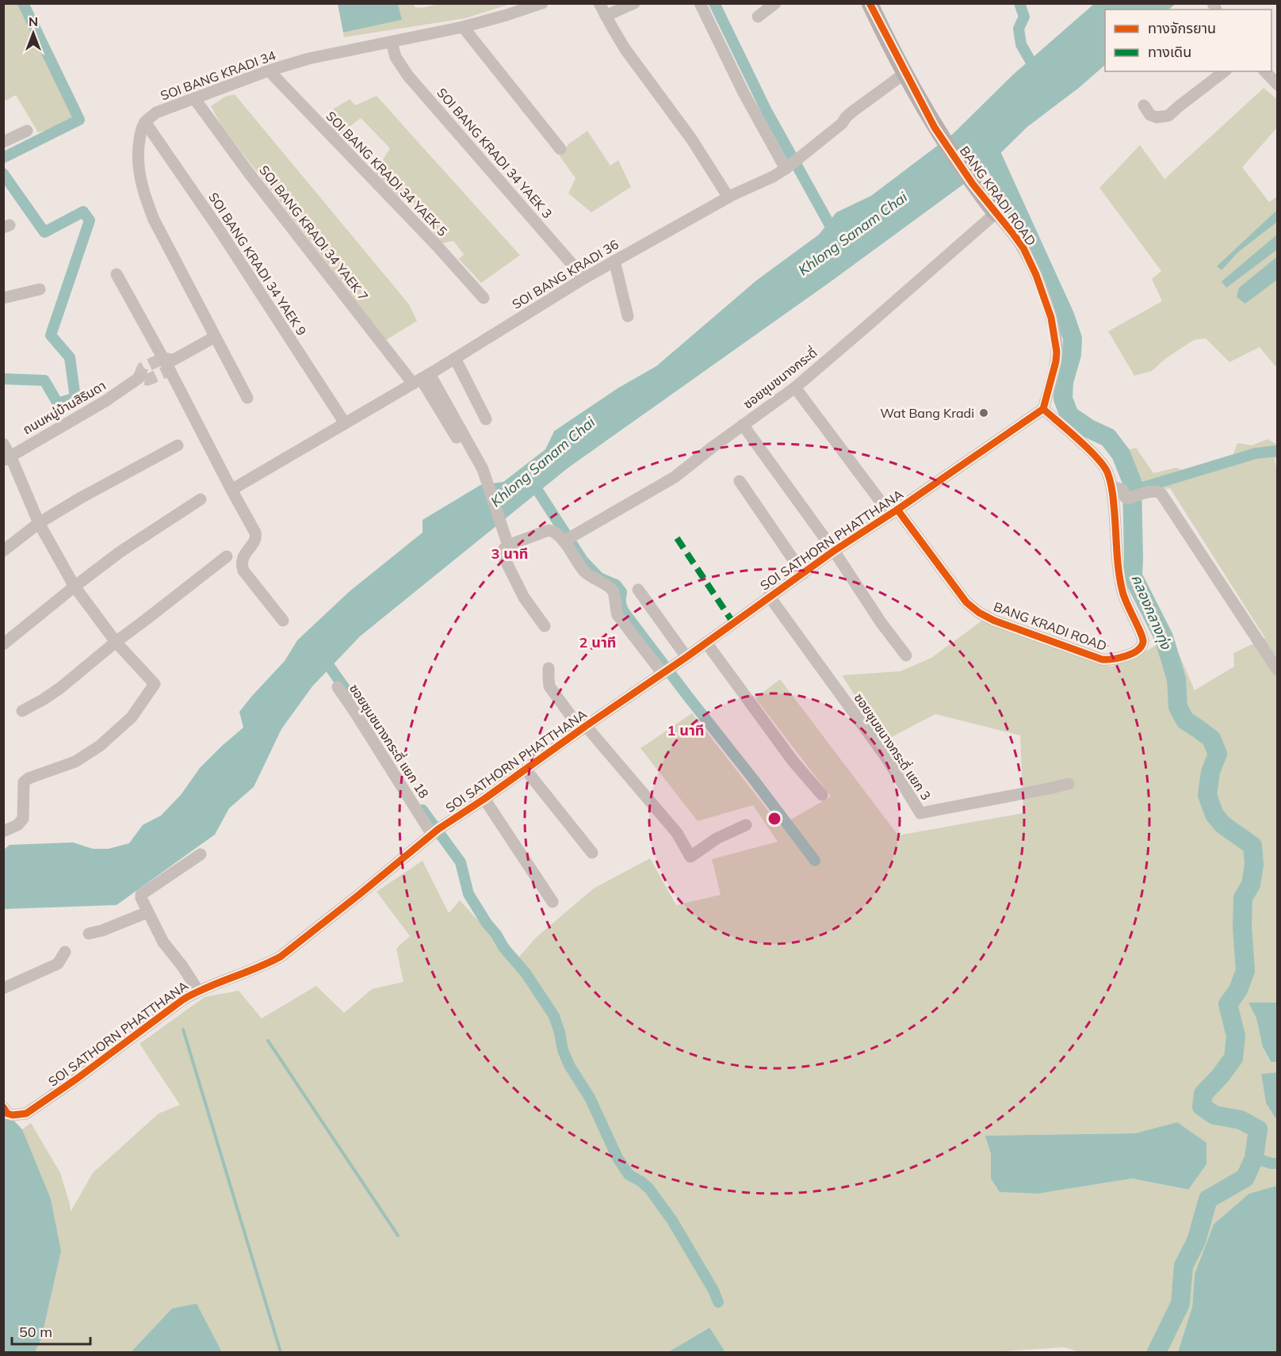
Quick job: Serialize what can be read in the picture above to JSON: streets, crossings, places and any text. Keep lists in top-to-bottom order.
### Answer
{
  "streets": {
    "street": [
      "SOI BANG KRADI 34",
      "SOI BANG KRADI 34 YAEK 3",
      "SOI BANG KRADI 34 YAEK 5",
      "BANG KRADI ROAD",
      "SOI BANG KRADI 34 YAEK 7",
      "SOI BANG KRADI 34 YAEK 9",
      "SOI BANG KRADI 36",
      "ซอยชุมชนางกระดี่",
      "ถนนหมู่บ้านสิรินดา",
      "SOI SATHORN PHATTHANA",
      "ซอยชุมชนางกระดี่ แยก 18",
      "ซอยชุมชนางกระดี่ แยก 3"
    ]
  },
  "crossings": [
    ["SOI BANG KRADI 34", "SOI BANG KRADI 34 YAEK 3"],
    ["SOI BANG KRADI 34", "SOI BANG KRADI 34 YAEK 5"],
    ["SOI BANG KRADI 34", "SOI BANG KRADI 34 YAEK 7"],
    ["SOI BANG KRADI 34", "SOI BANG KRADI 34 YAEK 9"],
    ["SOI BANG KRADI 34 YAEK 3", "SOI BANG KRADI 36"],
    ["BANG KRADI ROAD", "SOI BANG KRADI 36"],
    ["BANG KRADI ROAD", "ซอยชุมชนางกระดี่"],
    ["BANG KRADI ROAD", "SOI SATHORN PHATTHANA"],
    ["SOI BANG KRADI 34 YAEK 7", "SOI BANG KRADI 36"],
    ["SOI BANG KRADI 34 YAEK 9", "SOI BANG KRADI 36"],
    ["SOI SATHORN PHATTHANA", "ซอยชุมชนางกระดี่ แยก 18"],
    ["SOI SATHORN PHATTHANA", "ซอยชุมชนางกระดี่ แยก 3"]
  ],
  "water": ["Khlong Sanam Chai", "คลองกลางทุ่ง"],
  "places": ["Wat Bang Kradi"],
  "legend": ["ทางจักรยาน", "ทางเดิน"],
  "scale_bar": "50 m",
  "north": "top",
  "rings": ["3 นาที", "2 นาที", "1 นาที"]
}
